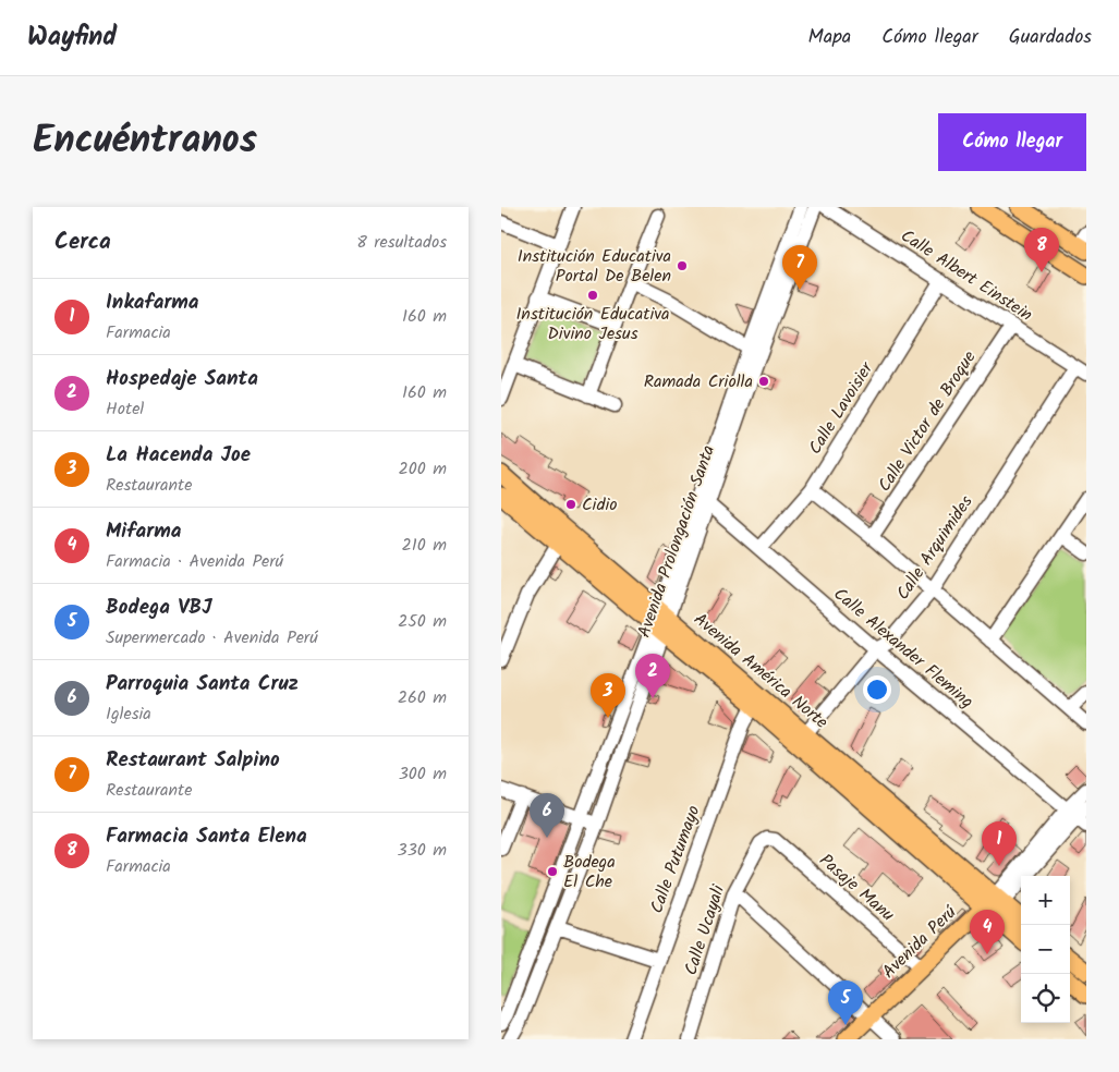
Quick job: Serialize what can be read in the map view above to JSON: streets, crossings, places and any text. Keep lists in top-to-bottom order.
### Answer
{
  "streets": {
    "main road": ["Avenida América Norte", "Avenida Perú"],
    "street": [
      "Calle Albert Einstein",
      "Calle Lavoisier",
      "Calle Victor de Broque",
      "Avenida Prolongación Santa",
      "Calle Arquimides",
      "Calle Alexander Fleming",
      "Calle Putumayo",
      "Pasaje Manu",
      "Calle Ucayali"
    ]
  },
  "crossings": [
    ["Calle Albert Einstein", "Calle Lavoisier"],
    ["Calle Albert Einstein", "Calle Victor de Broque"],
    ["Calle Albert Einstein", "Calle Arquimides"],
    ["Calle Lavoisier", "Calle Alexander Fleming"],
    ["Avenida Prolongación Santa", "Calle Alexander Fleming"],
    ["Avenida Prolongación Santa", "Avenida América Norte"],
    ["Calle Arquimides", "Calle Alexander Fleming"],
    ["Calle Arquimides", "Avenida América Norte"],
    ["Avenida América Norte", "Calle Putumayo"],
    ["Avenida América Norte", "Avenida Perú"],
    ["Pasaje Manu", "Calle Ucayali"],
    ["Pasaje Manu", "Avenida Perú"]
  ],
  "places": [
    "Institución Educativa Portal De Belen",
    "Institución Educativa Divino Jesus",
    "Ramada Criolla",
    "Cidio",
    "Bodega El Che"
  ],
  "page": {
    "header": "Wayfind",
    "nav": ["Mapa", "Cómo llegar", "Guardados"],
    "title": "Encuéntranos",
    "buttons": "Cómo llegar",
    "heading": ["Cerca", "8 resultados"],
    "pins": [
      "8",
      "7",
      "2",
      "3",
      "6",
      "1",
      "4",
      "5"
    ],
    "list": [
      {
        "mark": "1",
        "name": "Inkafarma",
        "note": "Farmacia",
        "value": "160 m"
      },
      {
        "mark": "2",
        "name": "Hospedaje Santa",
        "note": "Hotel",
        "value": "160 m"
      },
      {
        "mark": "3",
        "name": "La Hacenda Joe",
        "note": "Restaurante",
        "value": "200 m"
      },
      {
        "mark": "4",
        "name": "Mifarma",
        "note": "Farmacia · Avenida Perú",
        "value": "210 m"
      },
      {
        "mark": "5",
        "name": "Bodega VBJ",
        "note": "Supermercado · Avenida Perú",
        "value": "250 m"
      },
      {
        "mark": "6",
        "name": "Parroquia Santa Cruz",
        "note": "Iglesia",
        "value": "260 m"
      },
      {
        "mark": "7",
        "name": "Restaurant Salpino",
        "note": "Restaurante",
        "value": "300 m"
      },
      {
        "mark": "8",
        "name": "Farmacia Santa Elena",
        "note": "Farmacia",
        "value": "330 m"
      }
    ],
    "map_buttons": ["+", "−"]
  }
}
